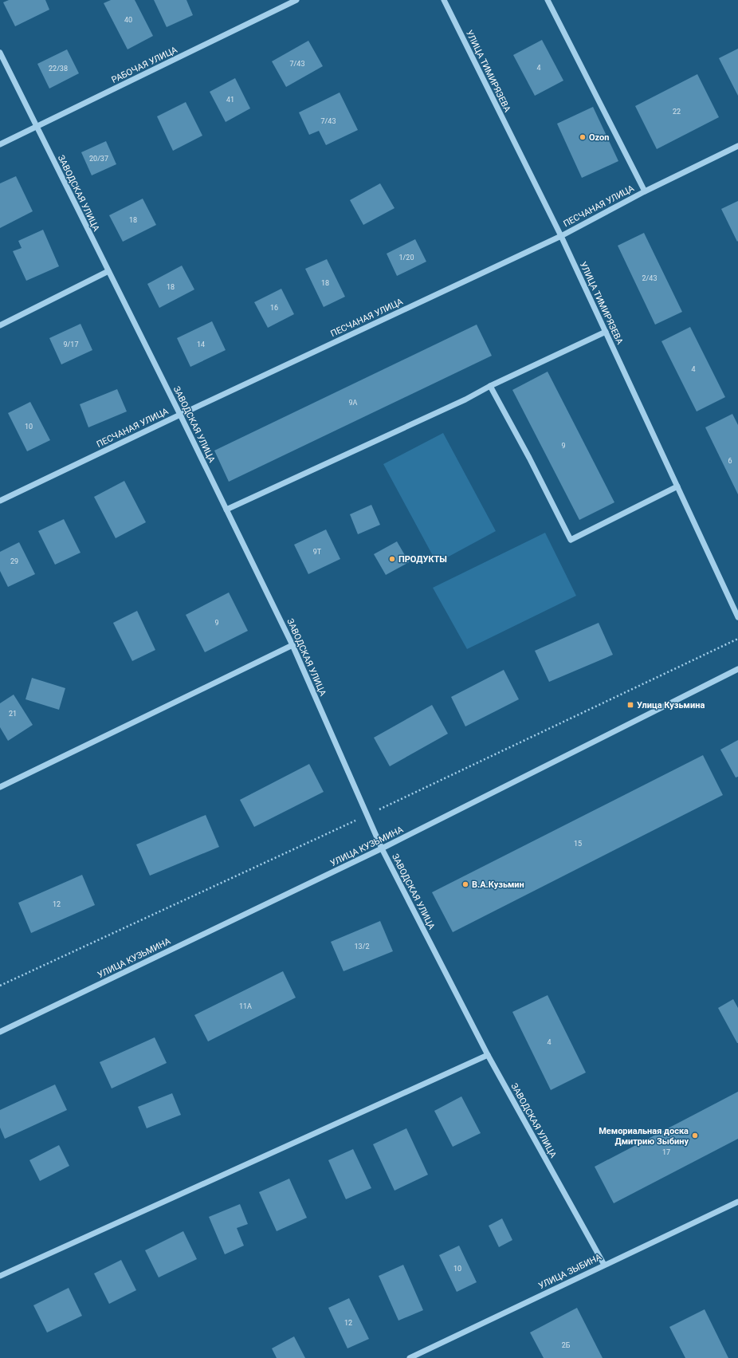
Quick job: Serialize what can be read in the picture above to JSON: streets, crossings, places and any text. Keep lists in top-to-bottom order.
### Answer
{
  "streets": {
    "street": [
      "РАБОЧАЯ УЛИЦА",
      "УЛИЦА ТИМИРЯЗЕВА",
      "ЗАВОДСКАЯ УЛИЦА",
      "ПЕСЧАНАЯ УЛИЦА",
      "УЛИЦА КУЗЬМИНА",
      "УЛИЦА ЗЫБИНА"
    ]
  },
  "crossings": [
    ["РАБОЧАЯ УЛИЦА", "ЗАВОДСКАЯ УЛИЦА"],
    ["УЛИЦА ТИМИРЯЗЕВА", "ПЕСЧАНАЯ УЛИЦА"],
    ["ЗАВОДСКАЯ УЛИЦА", "ПЕСЧАНАЯ УЛИЦА"],
    ["ЗАВОДСКАЯ УЛИЦА", "УЛИЦА КУЗЬМИНА"],
    ["ЗАВОДСКАЯ УЛИЦА", "УЛИЦА ЗЫБИНА"]
  ],
  "places": {
    "other": [
      "Ozon",
      "ПРОДУКТЫ",
      "В.А.Кузьмин",
      "Мемориальная доска Дмитрию Зыбину"
    ],
    "transit": ["Улица Кузьмина"]
  },
  "house_numbers": [
    "40",
    "7/43",
    "4",
    "22/38",
    "41",
    "22",
    "7/43",
    "20/37",
    "18",
    "1/20",
    "2/43",
    "18",
    "18",
    "16",
    "9/17",
    "14",
    "4",
    "9А",
    "10",
    "9",
    "6",
    "9Т",
    "29",
    "9",
    "21",
    "15",
    "12",
    "13/2",
    "11А",
    "4",
    "17",
    "10",
    "12",
    "2Б"
  ]
}
